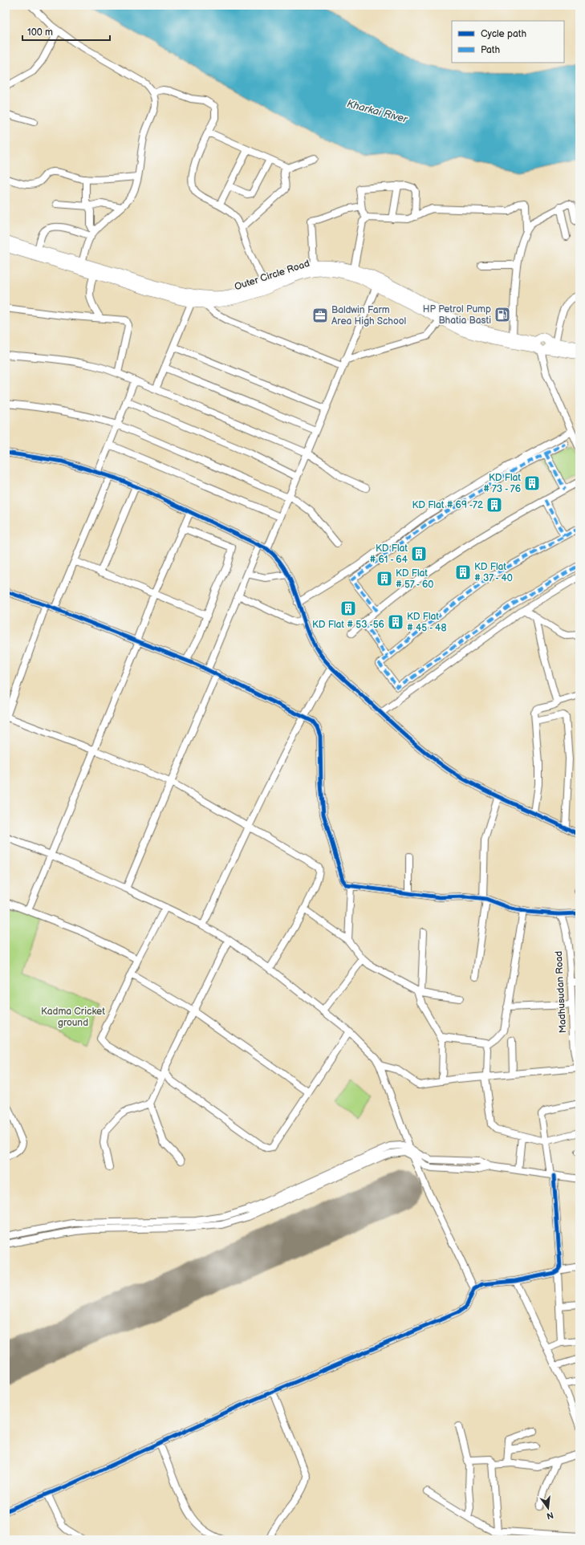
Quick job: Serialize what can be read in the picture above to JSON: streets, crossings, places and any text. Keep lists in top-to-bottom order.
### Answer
{
  "streets": {
    "main road": ["Outer Circle Road"],
    "street": ["Madhusudan Road"]
  },
  "water": ["Kharkai River"],
  "parks": ["Kadma Cricket ground"],
  "places": {
    "fuel station": ["HP Petrol Pump Bhatia Basti"],
    "office": ["Baldwin Farm Area High School"],
    "building": [
      "KD Flat # 73 - 76",
      "KD Flat # 69 -72",
      "KD Flat # 61 - 64",
      "KD Flat # 37 - 40",
      "KD Flat # 57 - 60",
      "KD Flat # 53 -56",
      "KD Flat # 45 - 48"
    ]
  },
  "legend": ["Cycle path", "Path"],
  "scale_bar": "100 m",
  "north": "bottom"
}
